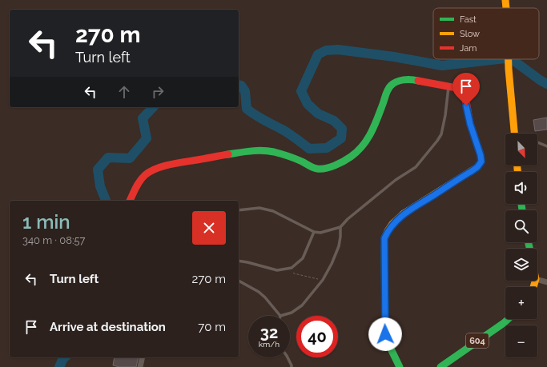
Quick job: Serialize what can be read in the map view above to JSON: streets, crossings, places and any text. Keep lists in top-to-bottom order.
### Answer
{
  "streets": {
    "street": ["604"]
  },
  "legend": ["Fast", "Slow", "Jam"],
  "north": "bottom right",
  "page": {
    "turn": ["270 m", "Turn left"],
    "map_buttons": ["+", "−"],
    "heading": ["1 min", "340 m · 08:57"],
    "list": [
      {
        "name": "Turn left",
        "value": "270 m"
      },
      {
        "name": "Arrive at destination",
        "value": "70 m"
      }
    ],
    "speed": "32 km/h",
    "limit": "40"
  }
}
